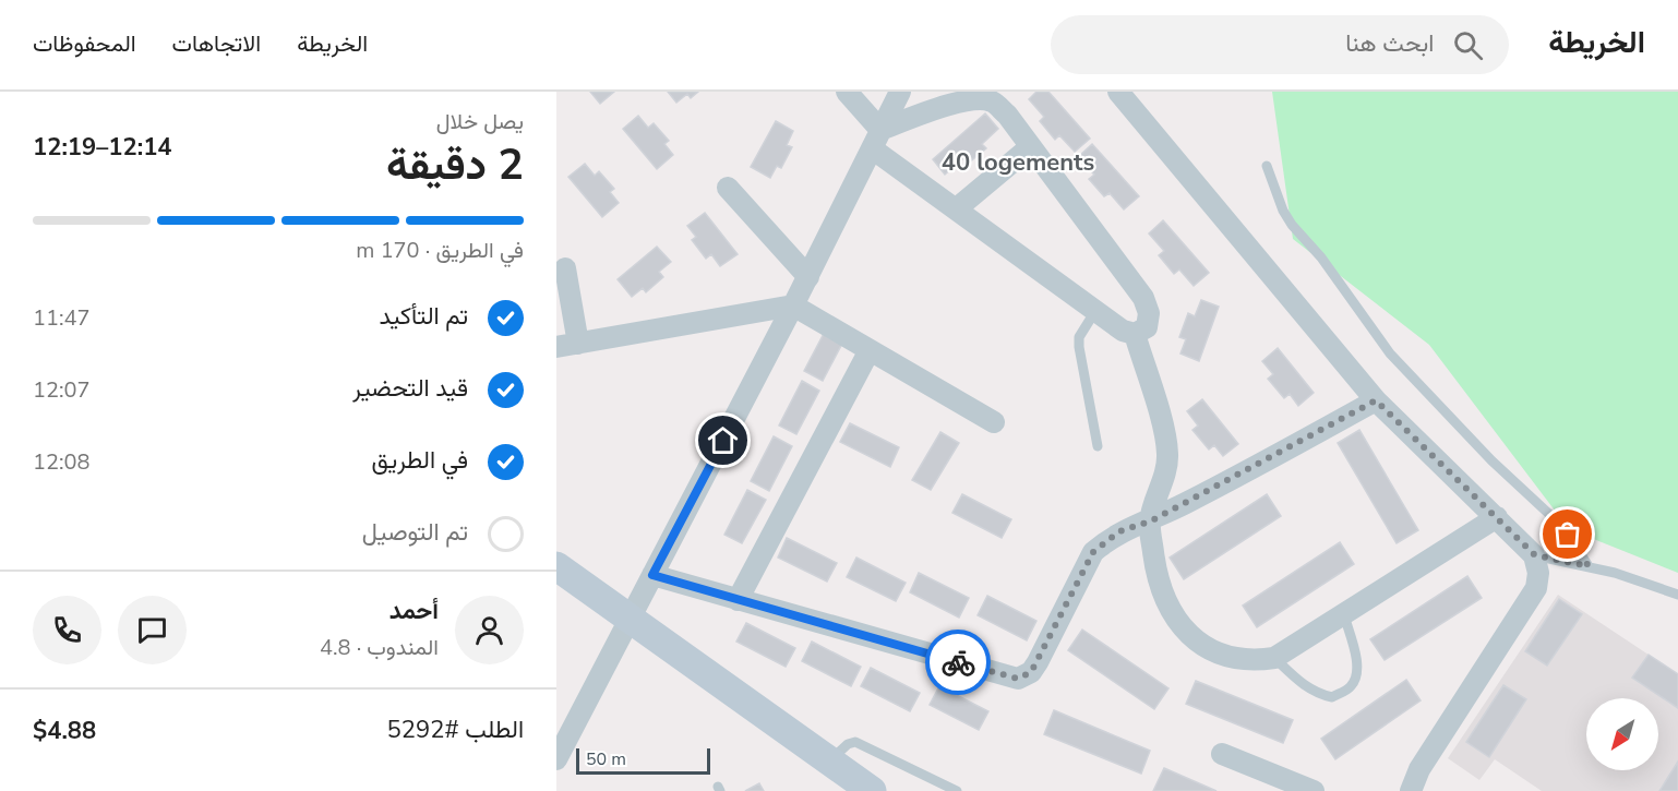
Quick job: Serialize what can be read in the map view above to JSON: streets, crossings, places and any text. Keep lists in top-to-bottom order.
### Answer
{
  "districts": ["40 logements"],
  "scale_bar": "50 m",
  "north": "bottom left",
  "page": {
    "header": "الخريطة",
    "search": "ابحث هنا",
    "nav": ["الخريطة", "الاتجاهات", "المحفوظات"],
    "heading": ["2 دقيقة", "يصل خلال", "12:14–12:19"],
    "panel": [
      "أحمد",
      "المندوب · 4.8",
      "الطلب #5292",
      "$4.88"
    ],
    "bar": "في الطريق · 170 m",
    "list": [
      ["تم التأكيد", "11:47"],
      ["قيد التحضير", "12:07"],
      ["في الطريق", "12:08"],
      "تم التوصيل"
    ],
    "scale": "50 m"
  }
}
